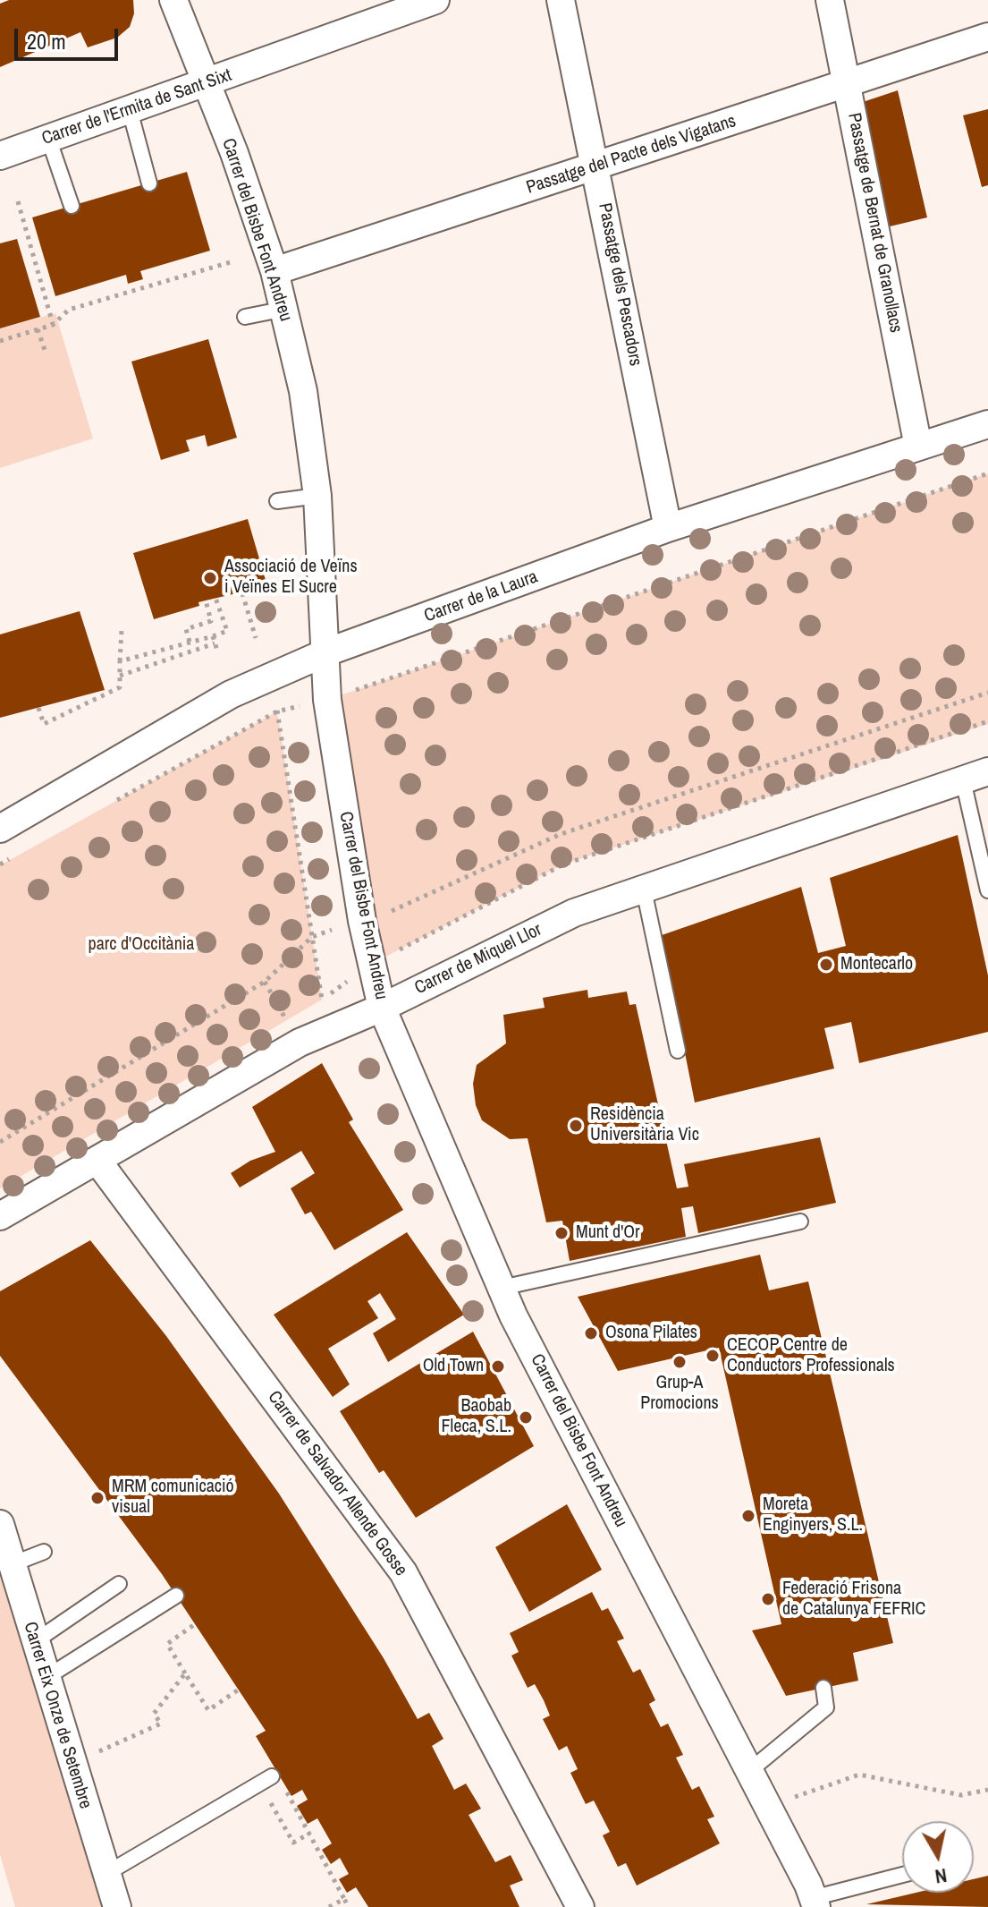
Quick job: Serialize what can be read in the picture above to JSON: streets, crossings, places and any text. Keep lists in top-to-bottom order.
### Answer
{
  "streets": {
    "street": [
      "Carrer de l'Ermita de Sant Sixt",
      "Passatge del Pacte dels Vigatans",
      "Passatge de Bernat de Granollacs",
      "Carrer del Bisbe Font Andreu",
      "Passatge dels Pescadors",
      "Carrer de la Laura",
      "Carrer de Miquel Llor",
      "Carrer de Salvador Allende Gosse",
      "Carrer Eix Onze de Setembre"
    ]
  },
  "crossings": [
    ["Carrer de l'Ermita de Sant Sixt", "Carrer del Bisbe Font Andreu"],
    ["Passatge del Pacte dels Vigatans", "Passatge de Bernat de Granollacs"],
    ["Passatge del Pacte dels Vigatans", "Carrer del Bisbe Font Andreu"],
    ["Passatge del Pacte dels Vigatans", "Passatge dels Pescadors"],
    ["Passatge de Bernat de Granollacs", "Carrer de la Laura"],
    ["Carrer del Bisbe Font Andreu", "Carrer de la Laura"],
    ["Carrer del Bisbe Font Andreu", "Carrer de Miquel Llor"],
    ["Passatge dels Pescadors", "Carrer de la Laura"],
    ["Carrer de Miquel Llor", "Carrer de Salvador Allende Gosse"]
  ],
  "parks": ["parc d'Occitània"],
  "places": [
    "Associació de Veïns i Veïnes El Sucre",
    "Montecarlo",
    "Residència Universitària Vic",
    "Munt d'Or",
    "Osona Pilates",
    "CECOP Centre de Conductors Professionals",
    "Grup-A Promocions",
    "Old Town",
    "Baobab Fleca, S.L.",
    "MRM comunicació visual",
    "Moreta Enginyers, S.L.",
    "Federació Frisona de Catalunya FEFRIC"
  ],
  "scale_bar": "20 m",
  "north": "bottom"
}
